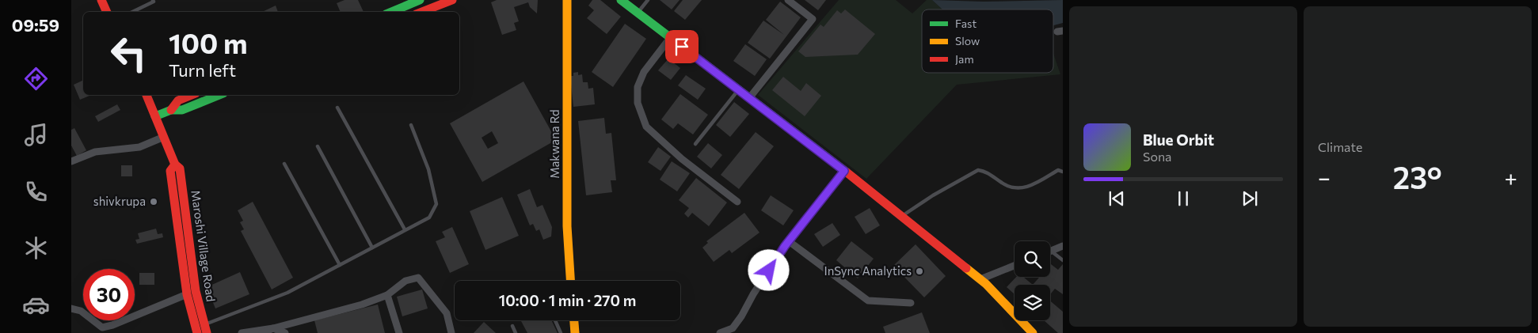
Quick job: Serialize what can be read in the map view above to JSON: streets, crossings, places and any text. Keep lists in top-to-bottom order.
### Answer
{
  "streets": {
    "street": ["Makwana Rd", "Maroshi Village Road"]
  },
  "places": ["shivkrupa", "InSync Analytics"],
  "legend": ["Fast", "Slow", "Jam"],
  "page": {
    "tabs": "09:59",
    "tile": "Climate",
    "turn": ["100 m", "Turn left"],
    "song": ["Blue Orbit", "Sona"],
    "heat": ["−", "23°", "+"],
    "limit": "30",
    "trip": "10:00 · 1 min · 270 m"
  }
}
